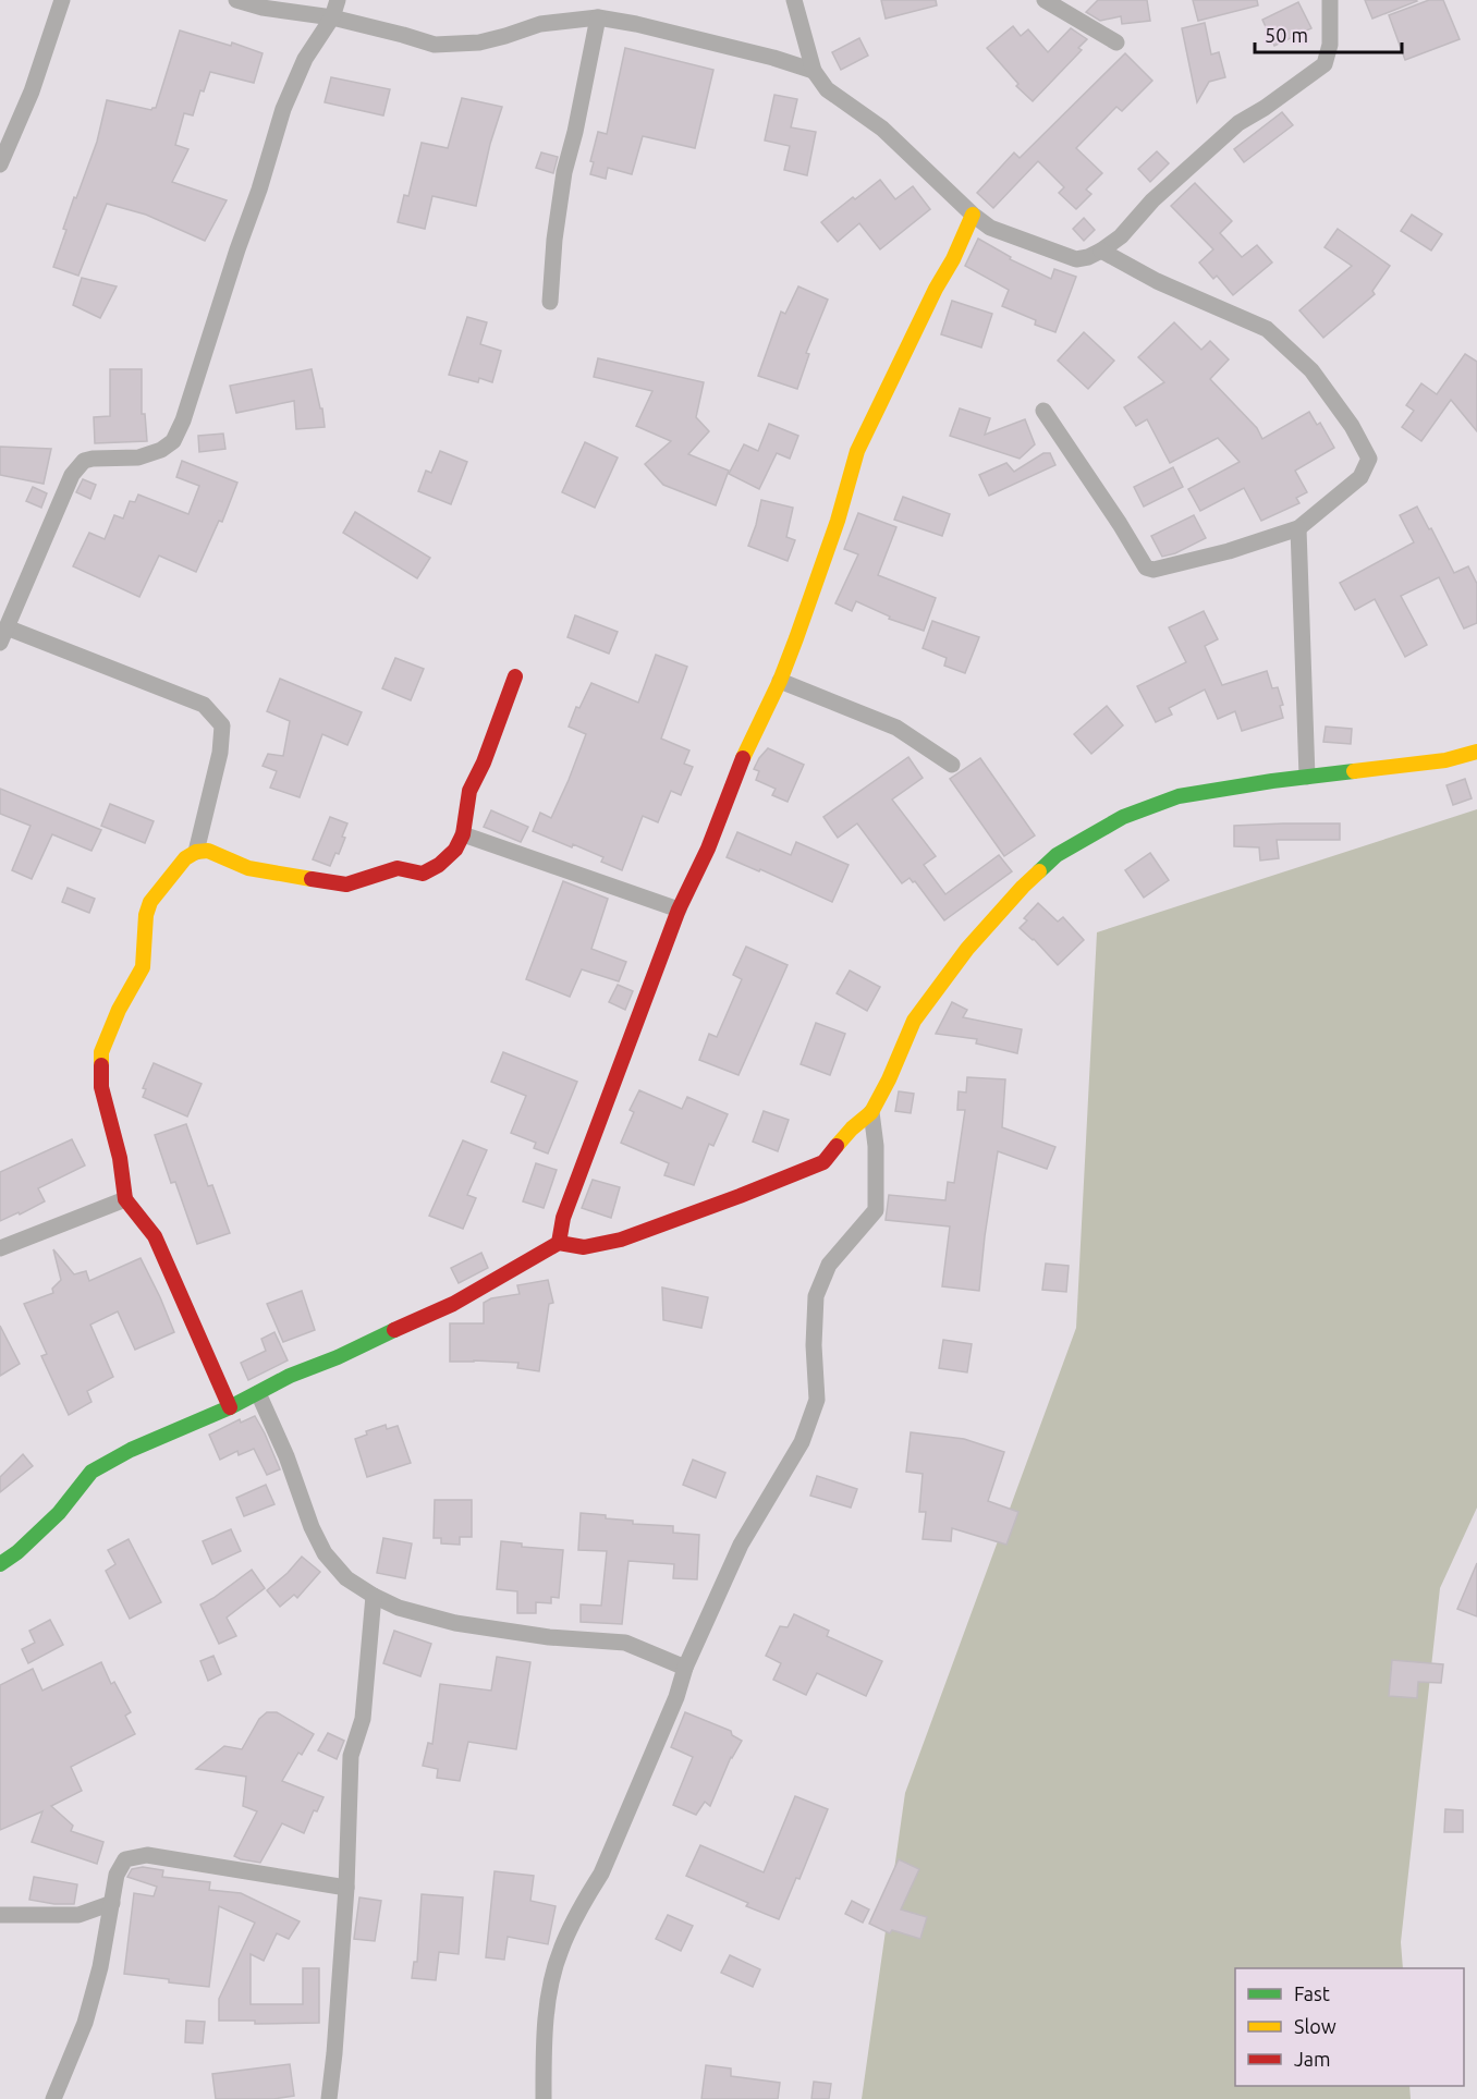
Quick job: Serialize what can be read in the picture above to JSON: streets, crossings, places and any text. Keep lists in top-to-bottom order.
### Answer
{
  "legend": ["Fast", "Slow", "Jam"],
  "scale_bar": "50 m"
}
